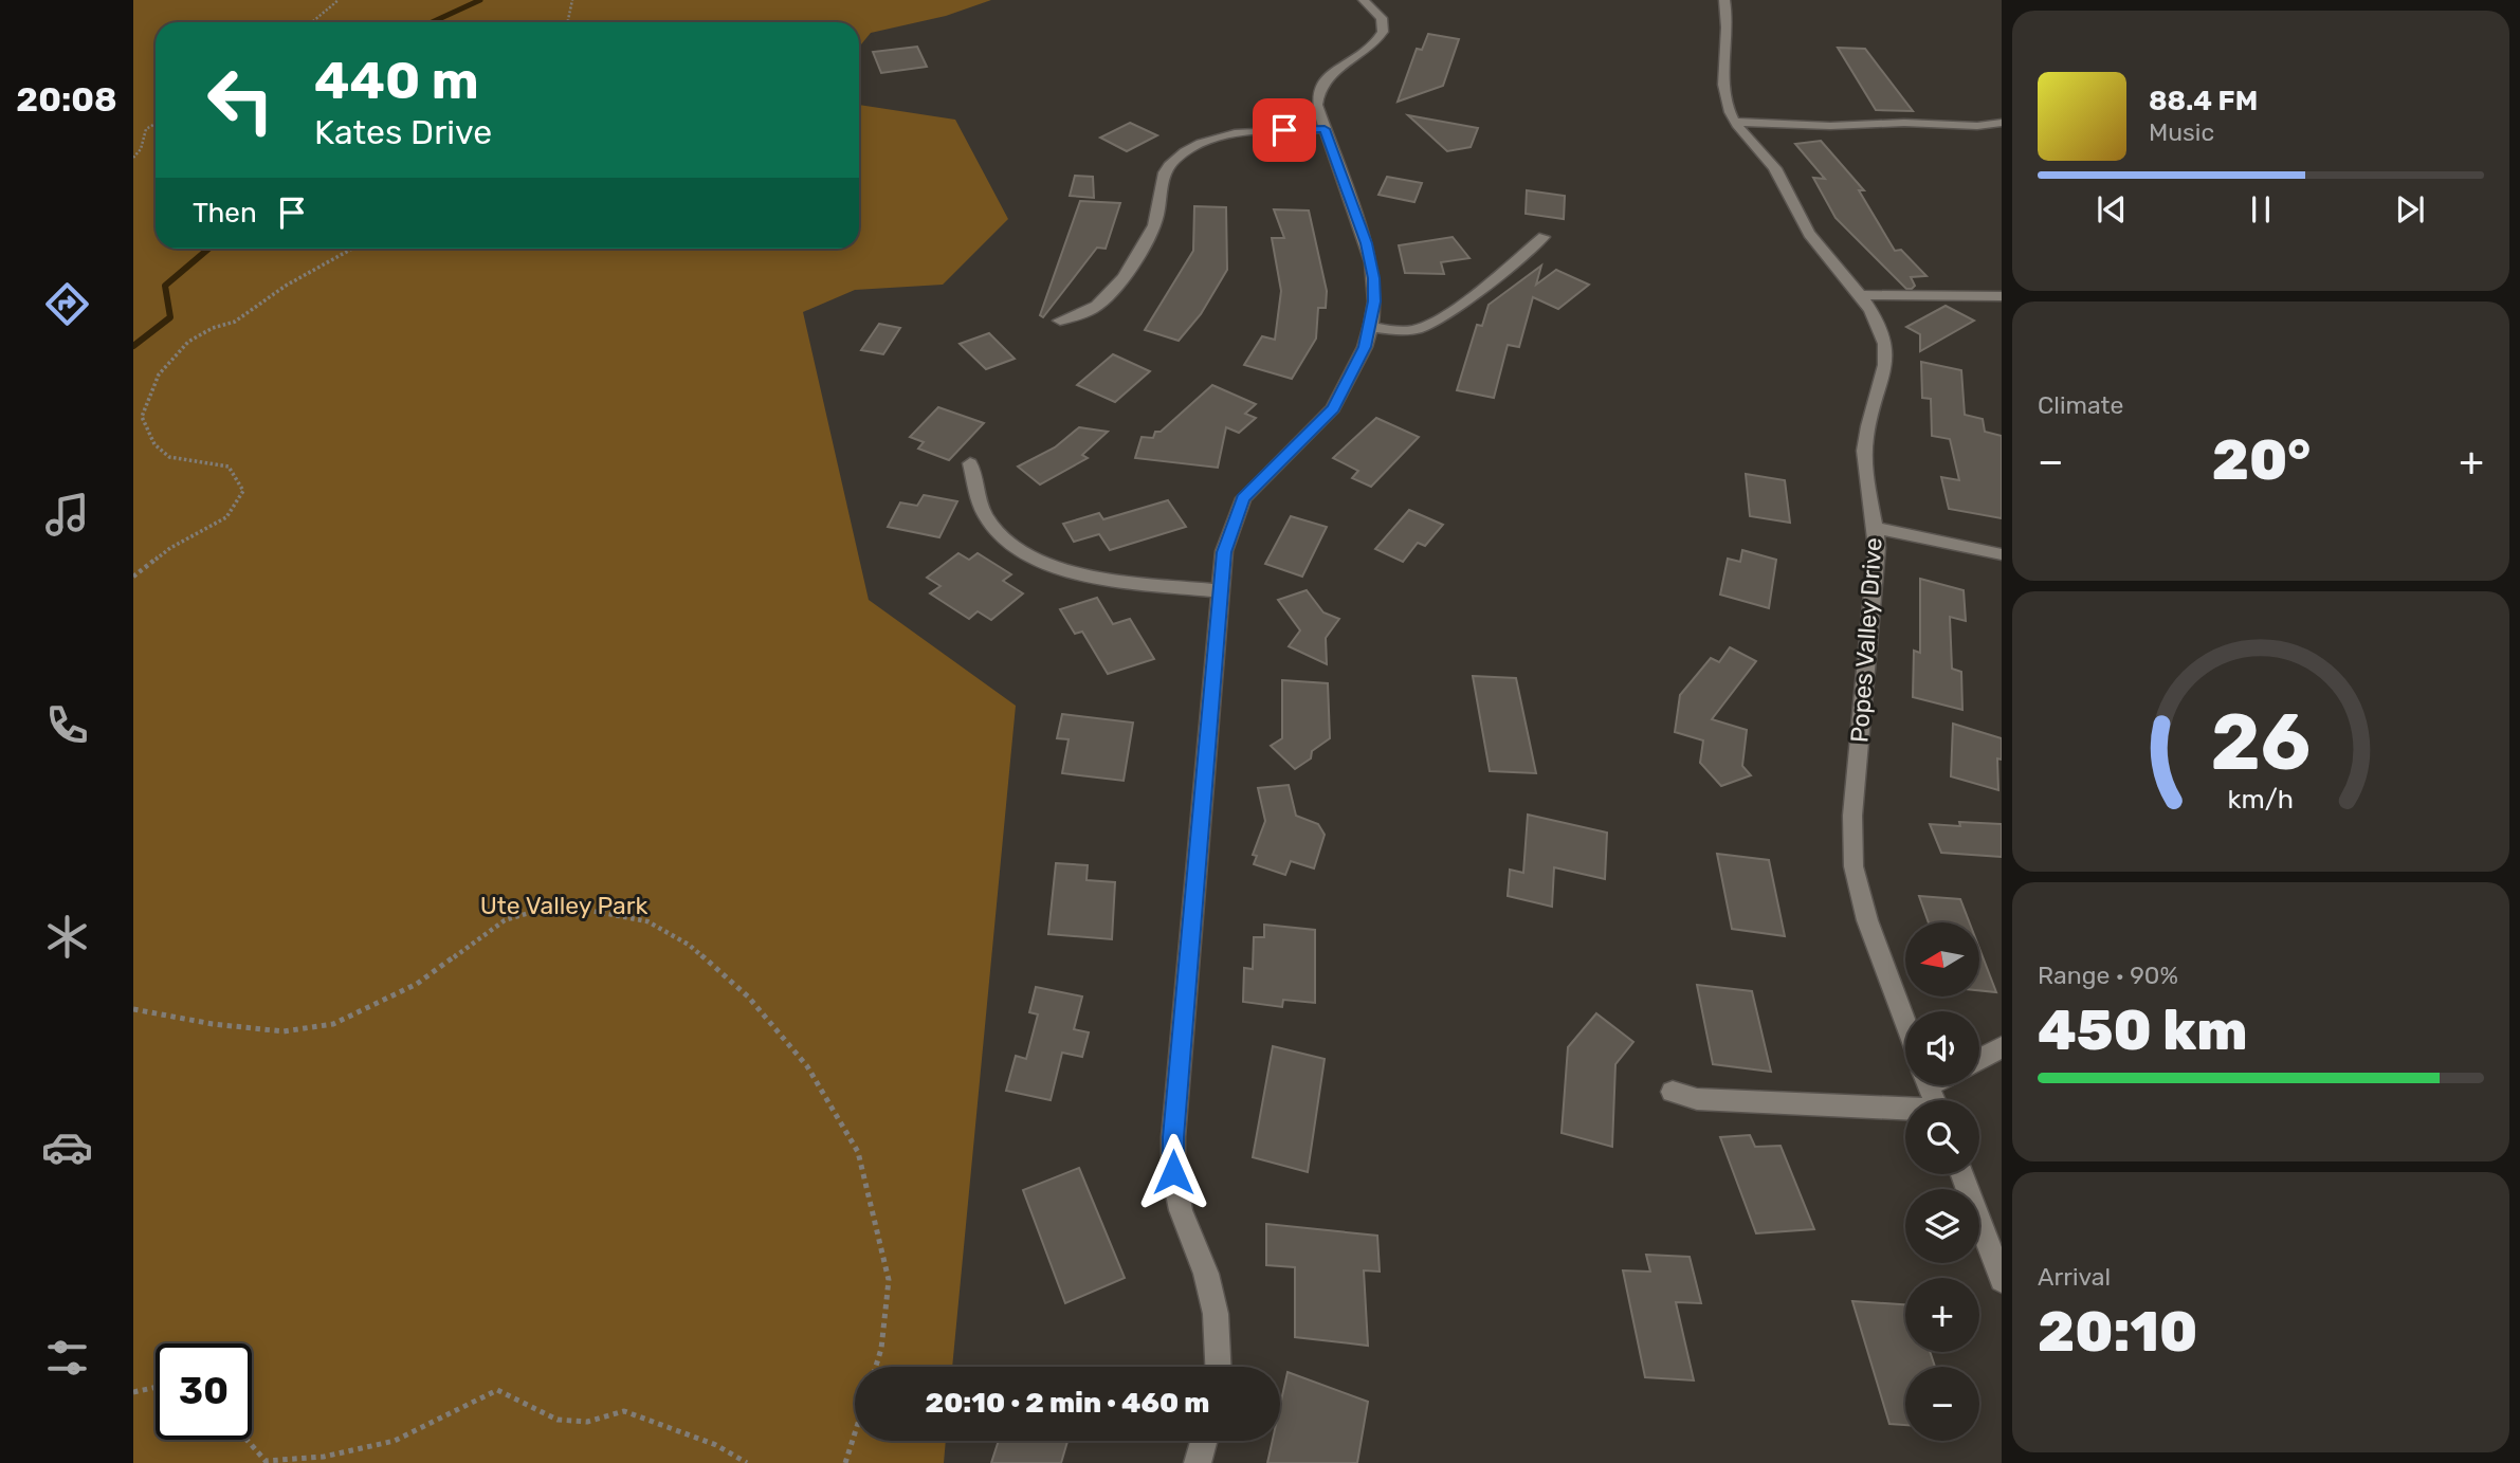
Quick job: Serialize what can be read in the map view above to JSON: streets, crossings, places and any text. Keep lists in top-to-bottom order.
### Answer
{
  "streets": {
    "street": ["Popes Valley Drive"]
  },
  "parks": ["Ute Valley Park"],
  "north": "left",
  "page": {
    "tabs": "20:08",
    "turn": ["440 m", "Kates Drive"],
    "song": ["88.4 FM", "Music"],
    "then": "Then",
    "tile": [
      "Climate",
      ["Range · 90%", "450 km"],
      ["Arrival", "20:10"]
    ],
    "heat": ["−", "20°", "+"],
    "map_buttons": ["+", "−"],
    "limit": "30",
    "trip": "20:10 · 2 min · 460 m",
    "gauge": ["26", "km/h"]
  }
}
